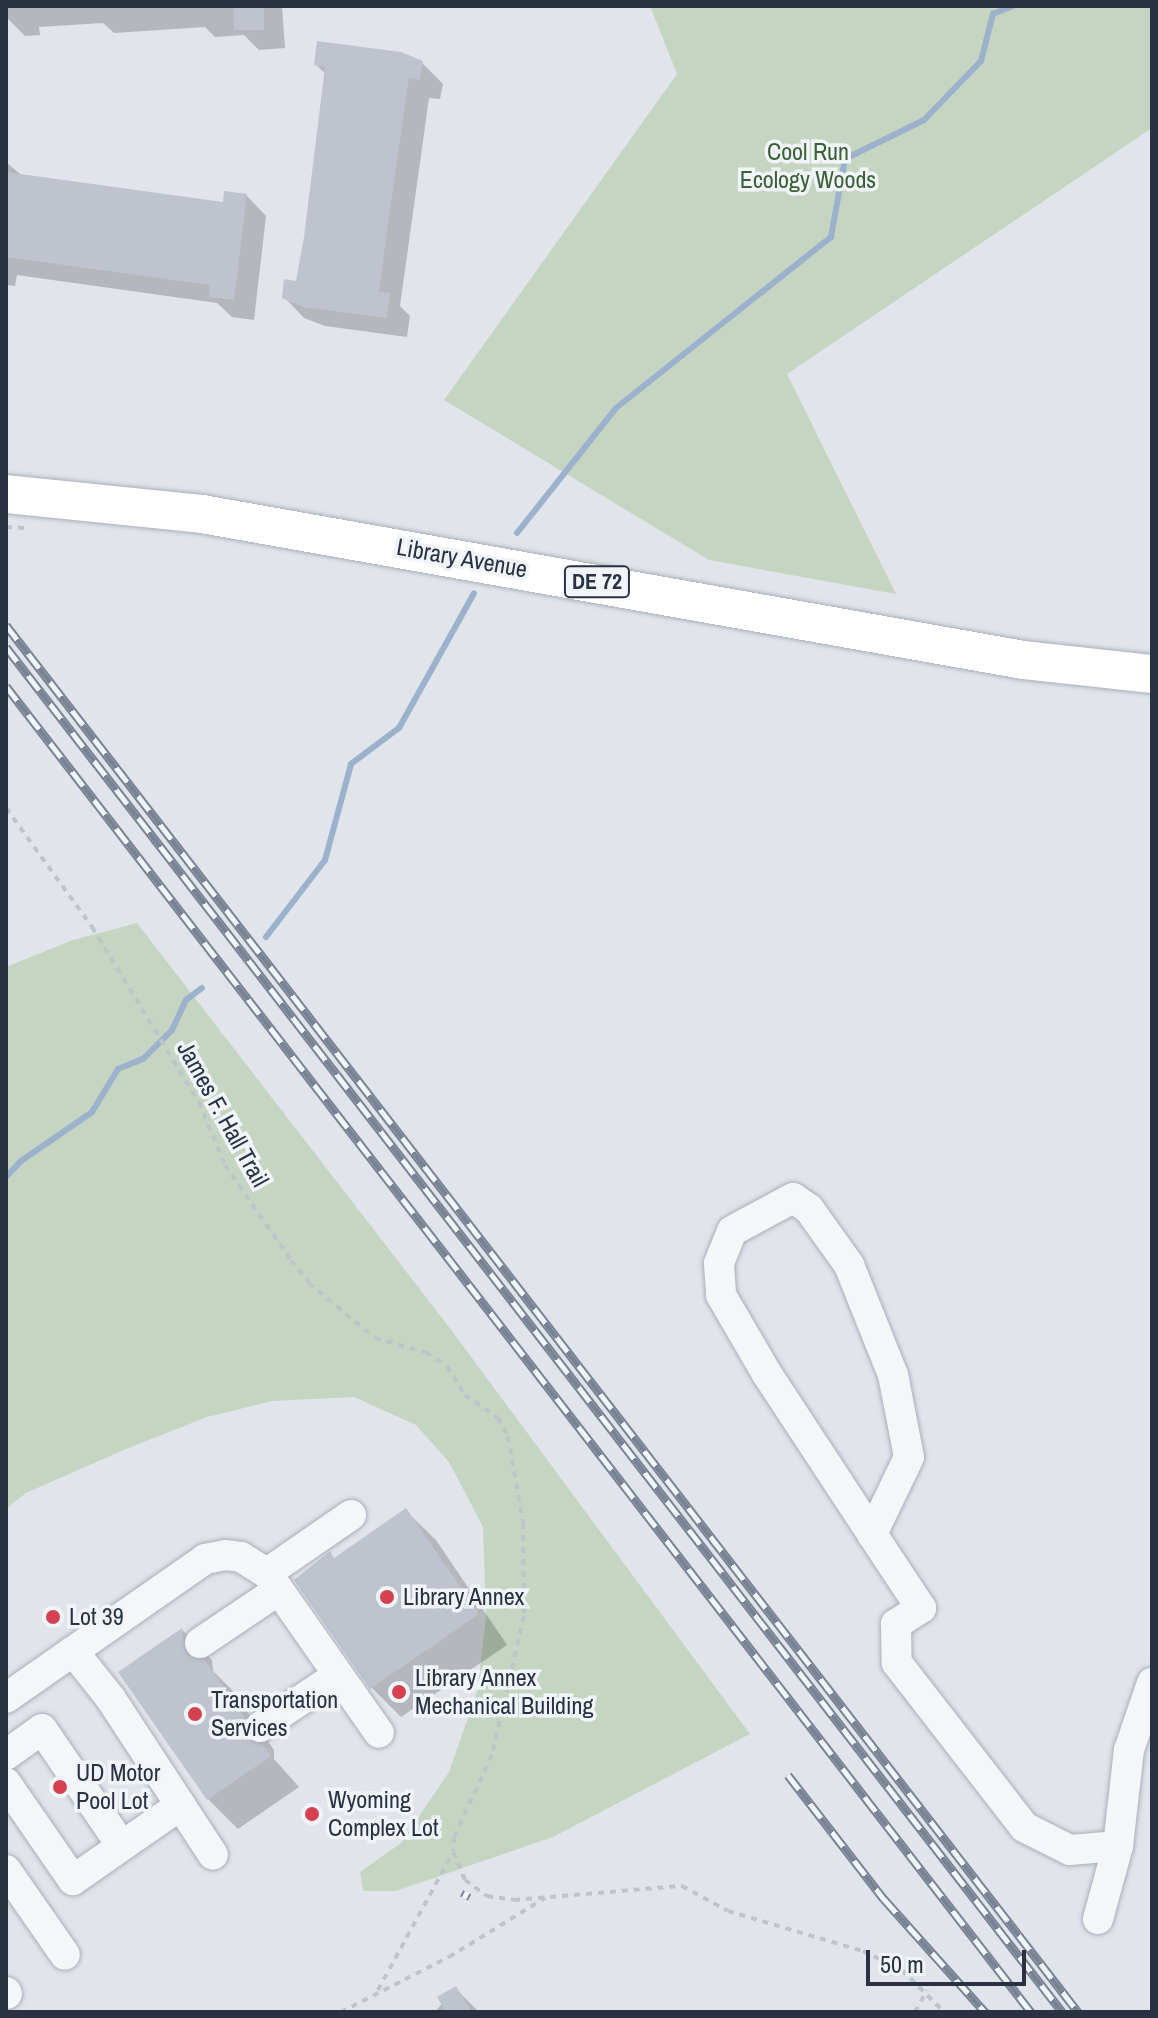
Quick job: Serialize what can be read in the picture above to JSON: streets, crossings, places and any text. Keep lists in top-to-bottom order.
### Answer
{
  "streets": {
    "main road": ["Library Avenue", "DE 72"],
    "path": ["James F. Hall Trail"]
  },
  "parks": ["Cool Run Ecology Woods"],
  "places": [
    "Library Annex",
    "Lot 39",
    "Library Annex Mechanical Building",
    "Transportation Services",
    "UD Motor Pool Lot",
    "Wyoming Complex Lot"
  ],
  "scale_bar": "50 m"
}
